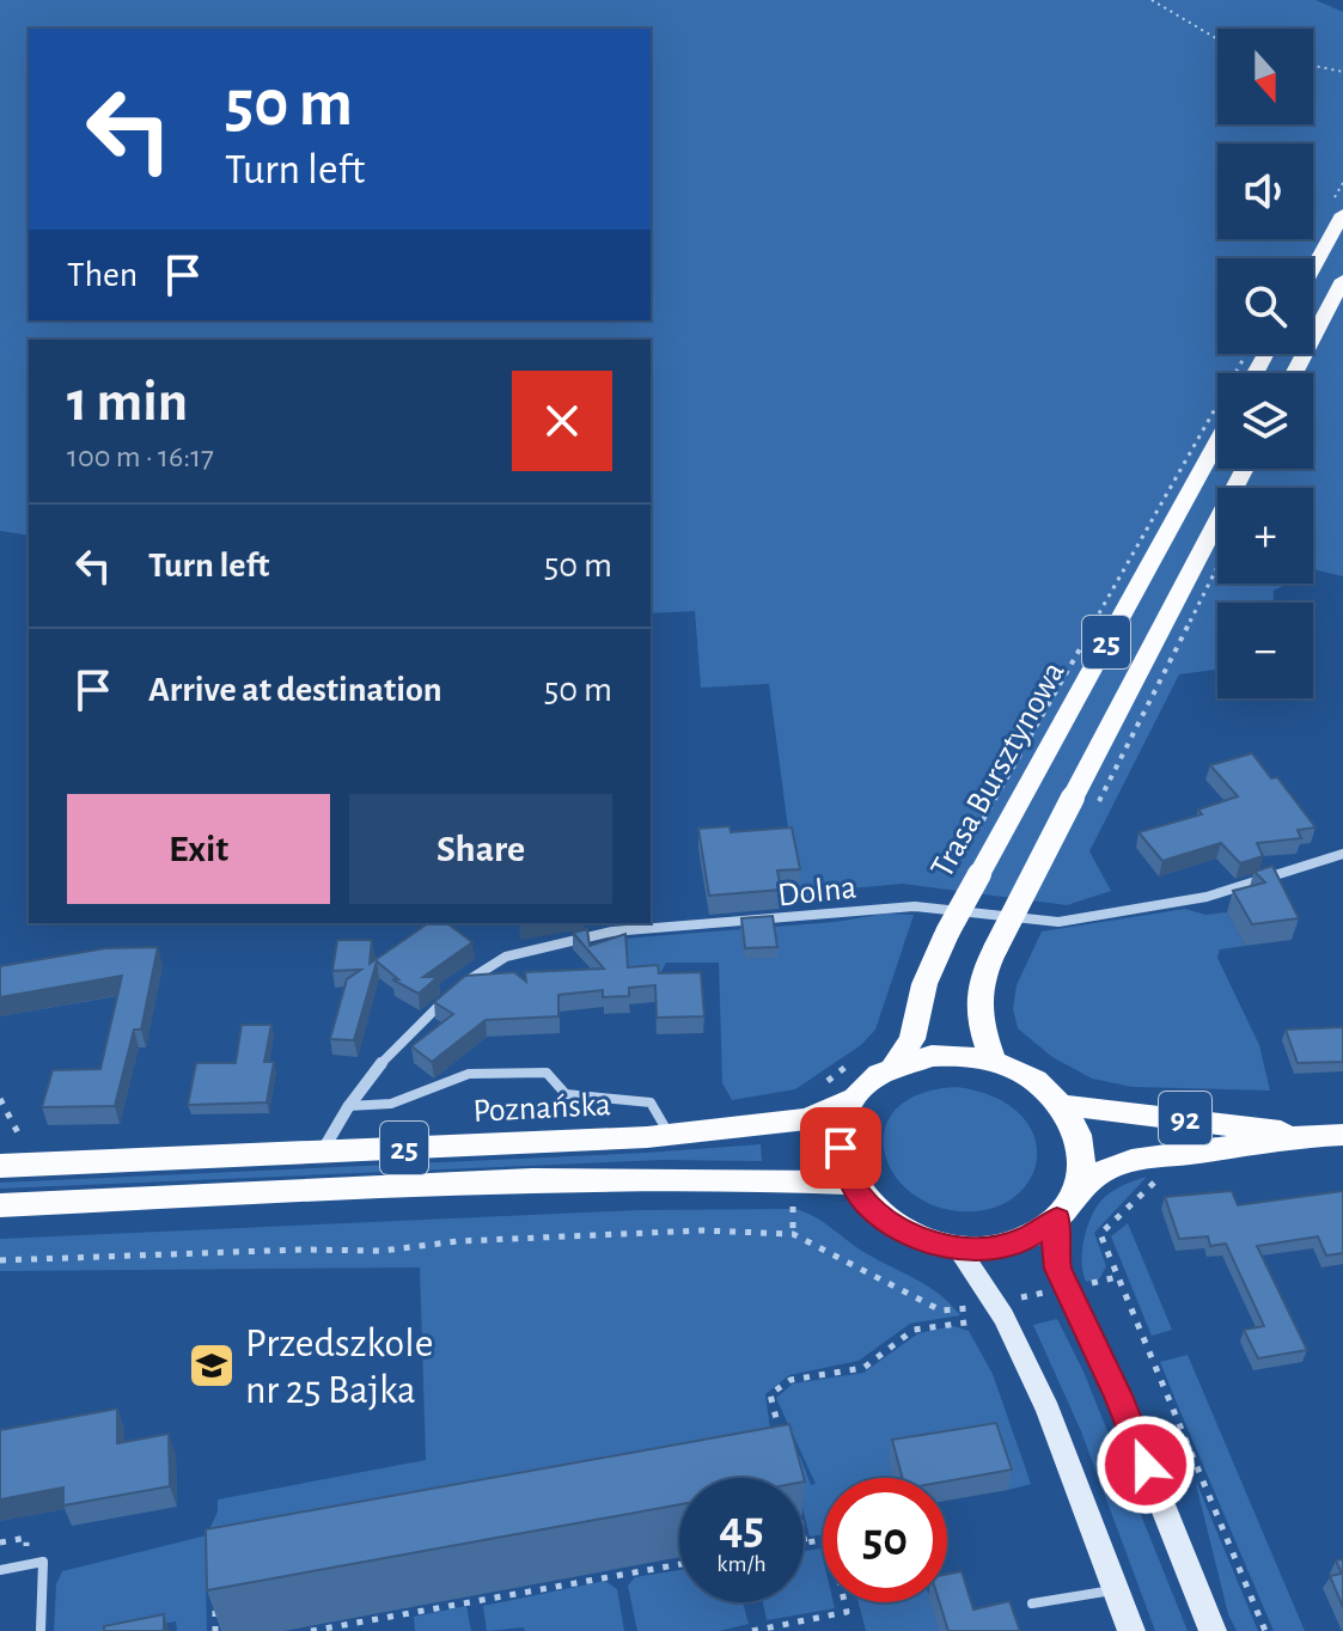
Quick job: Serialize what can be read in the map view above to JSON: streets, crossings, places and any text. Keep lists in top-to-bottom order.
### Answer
{
  "streets": {
    "main road": [
      "25",
      "Trasa Bursztynowa",
      "Poznańska",
      "92"
    ],
    "street": ["Dolna"]
  },
  "crossings": [
    ["25", "Trasa Bursztynowa"],
    ["25", "Poznańska"],
    ["25", "92"],
    ["Trasa Bursztynowa", "Poznańska"],
    ["Trasa Bursztynowa", "92"],
    ["Poznańska", "92"]
  ],
  "places": {
    "school or university": ["Przedszkole nr 25 Bajka"]
  },
  "north": "bottom",
  "page": {
    "map_buttons": ["+", "−"],
    "turn": ["50 m", "Turn left"],
    "then": "Then",
    "heading": ["1 min", "100 m · 16:17"],
    "list": [
      {
        "name": "Turn left",
        "value": "50 m"
      },
      {
        "name": "Arrive at destination",
        "value": "50 m"
      }
    ],
    "buttons": ["Exit", "Share"],
    "speed": "45 km/h",
    "limit": "50"
  }
}
